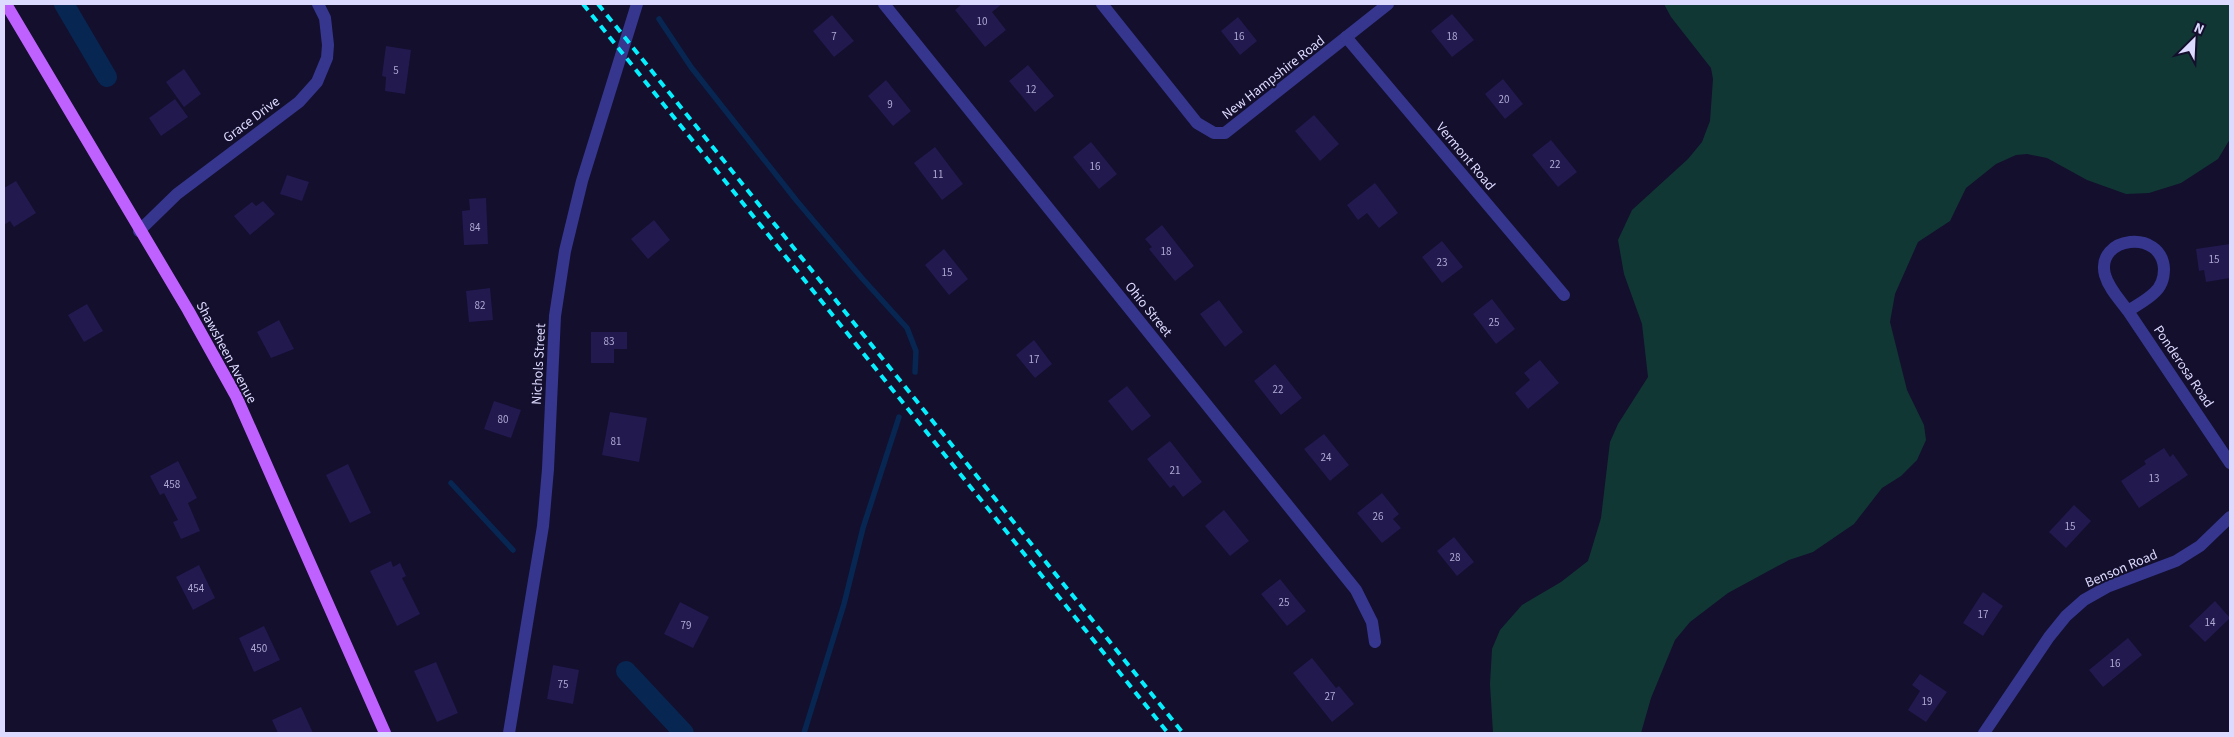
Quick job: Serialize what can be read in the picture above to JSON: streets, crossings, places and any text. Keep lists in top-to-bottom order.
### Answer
{
  "streets": {
    "main road": ["Shawsheen Avenue"],
    "street": [
      "New Hampshire Road",
      "Grace Drive",
      "Vermont Road",
      "Ohio Street",
      "Nichols Street",
      "Ponderosa Road",
      "Benson Road"
    ]
  },
  "crossings": [
    ["New Hampshire Road", "Vermont Road"],
    ["Grace Drive", "Shawsheen Avenue"]
  ],
  "house_numbers": [
    "10",
    "7",
    "16",
    "18",
    "5",
    "12",
    "20",
    "9",
    "22",
    "16",
    "11",
    "84",
    "18",
    "15",
    "23",
    "15",
    "82",
    "25",
    "83",
    "17",
    "22",
    "80",
    "81",
    "24",
    "21",
    "13",
    "458",
    "26",
    "15",
    "28",
    "454",
    "25",
    "17",
    "14",
    "79",
    "450",
    "16",
    "75",
    "27",
    "19"
  ],
  "north": "top right"
}
